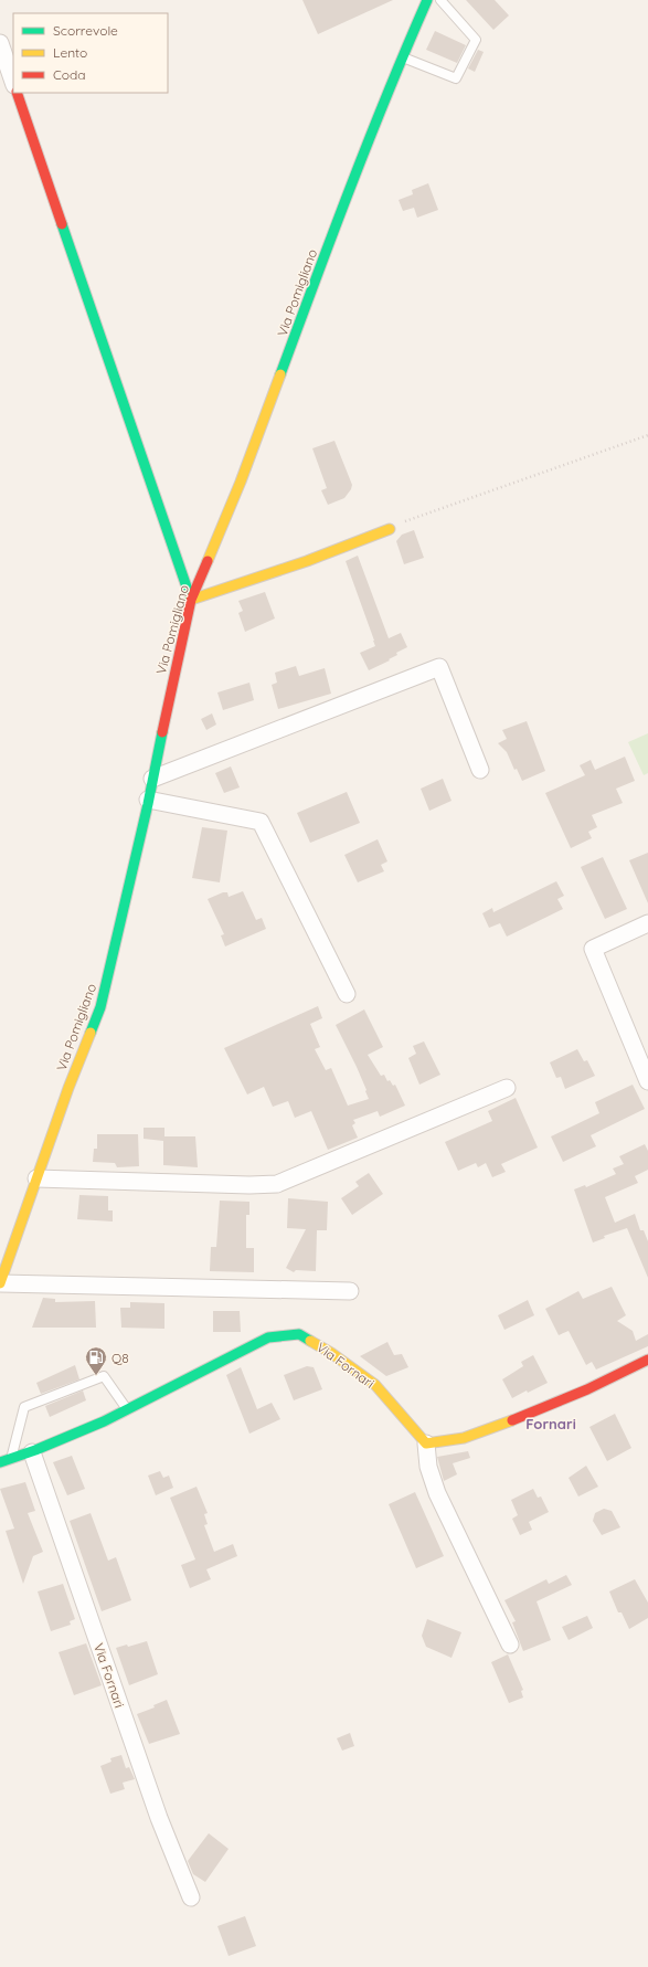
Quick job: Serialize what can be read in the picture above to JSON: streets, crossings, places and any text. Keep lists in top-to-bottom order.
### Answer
{
  "streets": {
    "street": ["Via Pomigliano", "Via Fornari"]
  },
  "districts": ["Fornari"],
  "places": {
    "fuel station": ["Q8"]
  },
  "legend": ["Scorrevole", "Lento", "Coda"]
}
